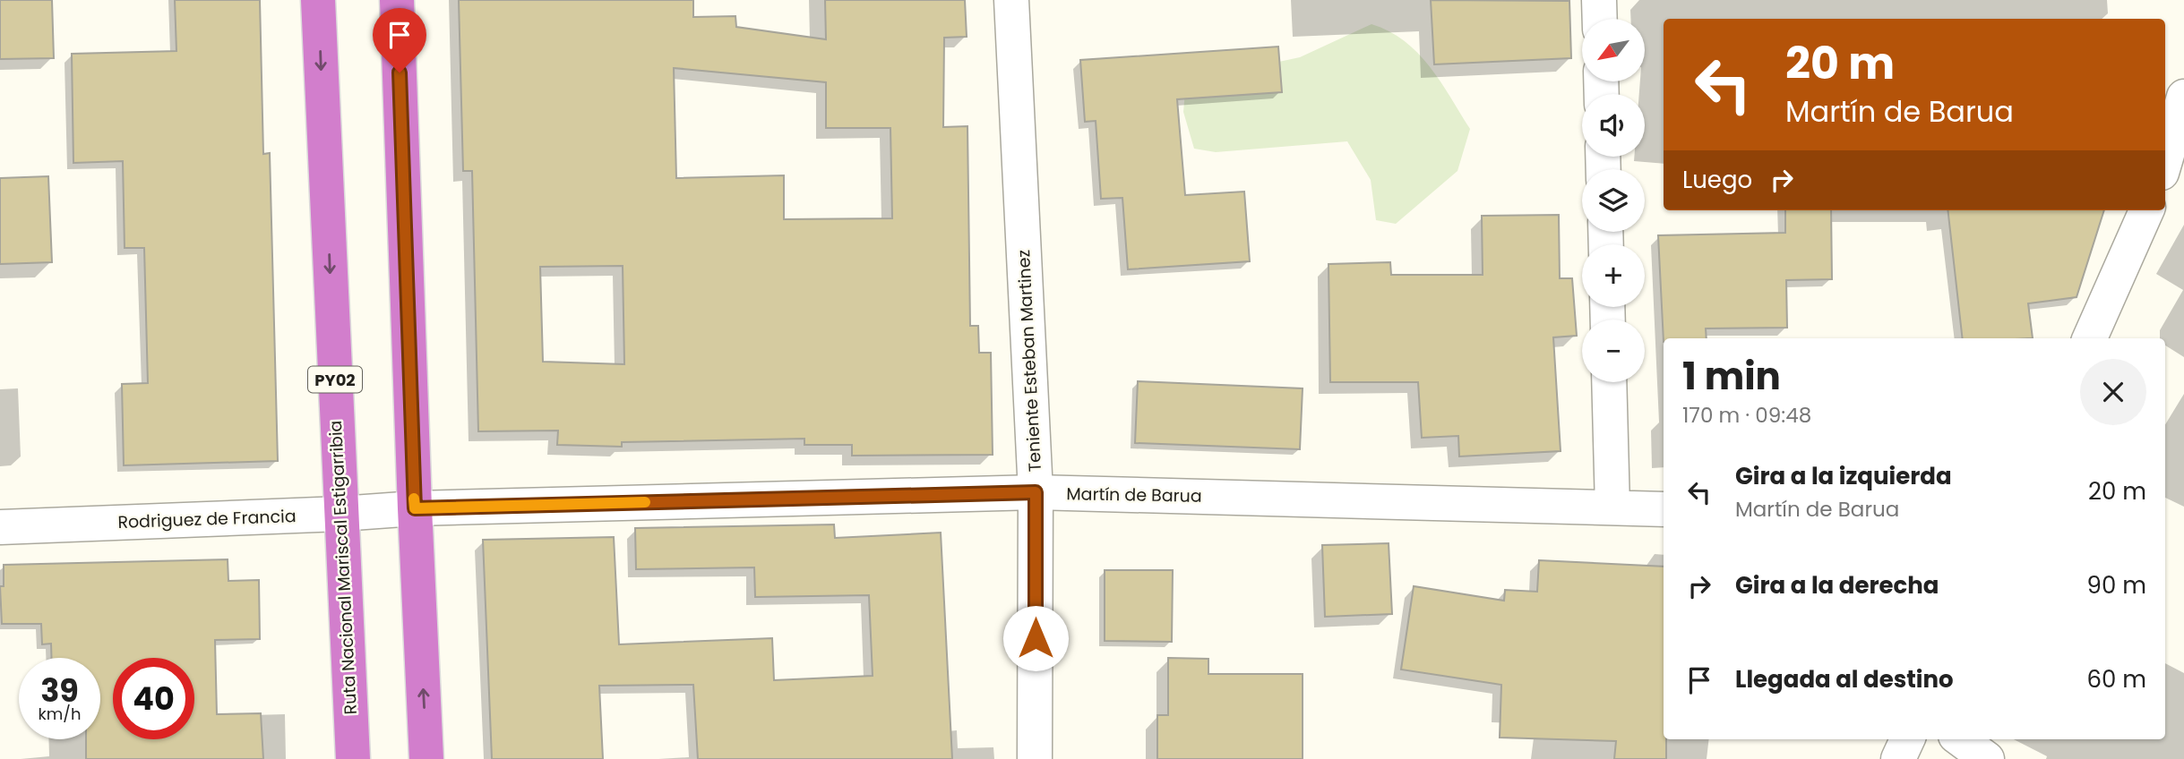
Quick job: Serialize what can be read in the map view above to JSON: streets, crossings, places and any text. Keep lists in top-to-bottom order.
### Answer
{
  "streets": {
    "highway": ["PY02", "Ruta Nacional Mariscal Estigarribia"],
    "street": ["Teniente Esteban Martinez", "Martín de Barua", "Rodriguez de Francia"]
  },
  "crossings": [
    ["Teniente Esteban Martinez", "Martín de Barua"],
    ["Martín de Barua", "Rodriguez de Francia"],
    ["Rodriguez de Francia", "Ruta Nacional Mariscal Estigarribia"]
  ],
  "north": "bottom left",
  "page": {
    "map_buttons": ["+", "−"],
    "turn": ["20 m", "Martín de Barua"],
    "then": "Luego",
    "heading": ["1 min", "170 m · 09:48"],
    "list": [
      {
        "name": "Gira a la izquierda",
        "note": "Martín de Barua",
        "value": "20 m"
      },
      {
        "name": "Gira a la derecha",
        "value": "90 m"
      },
      {
        "name": "Llegada al destino",
        "value": "60 m"
      }
    ],
    "speed": "39 km/h",
    "limit": "40"
  }
}
